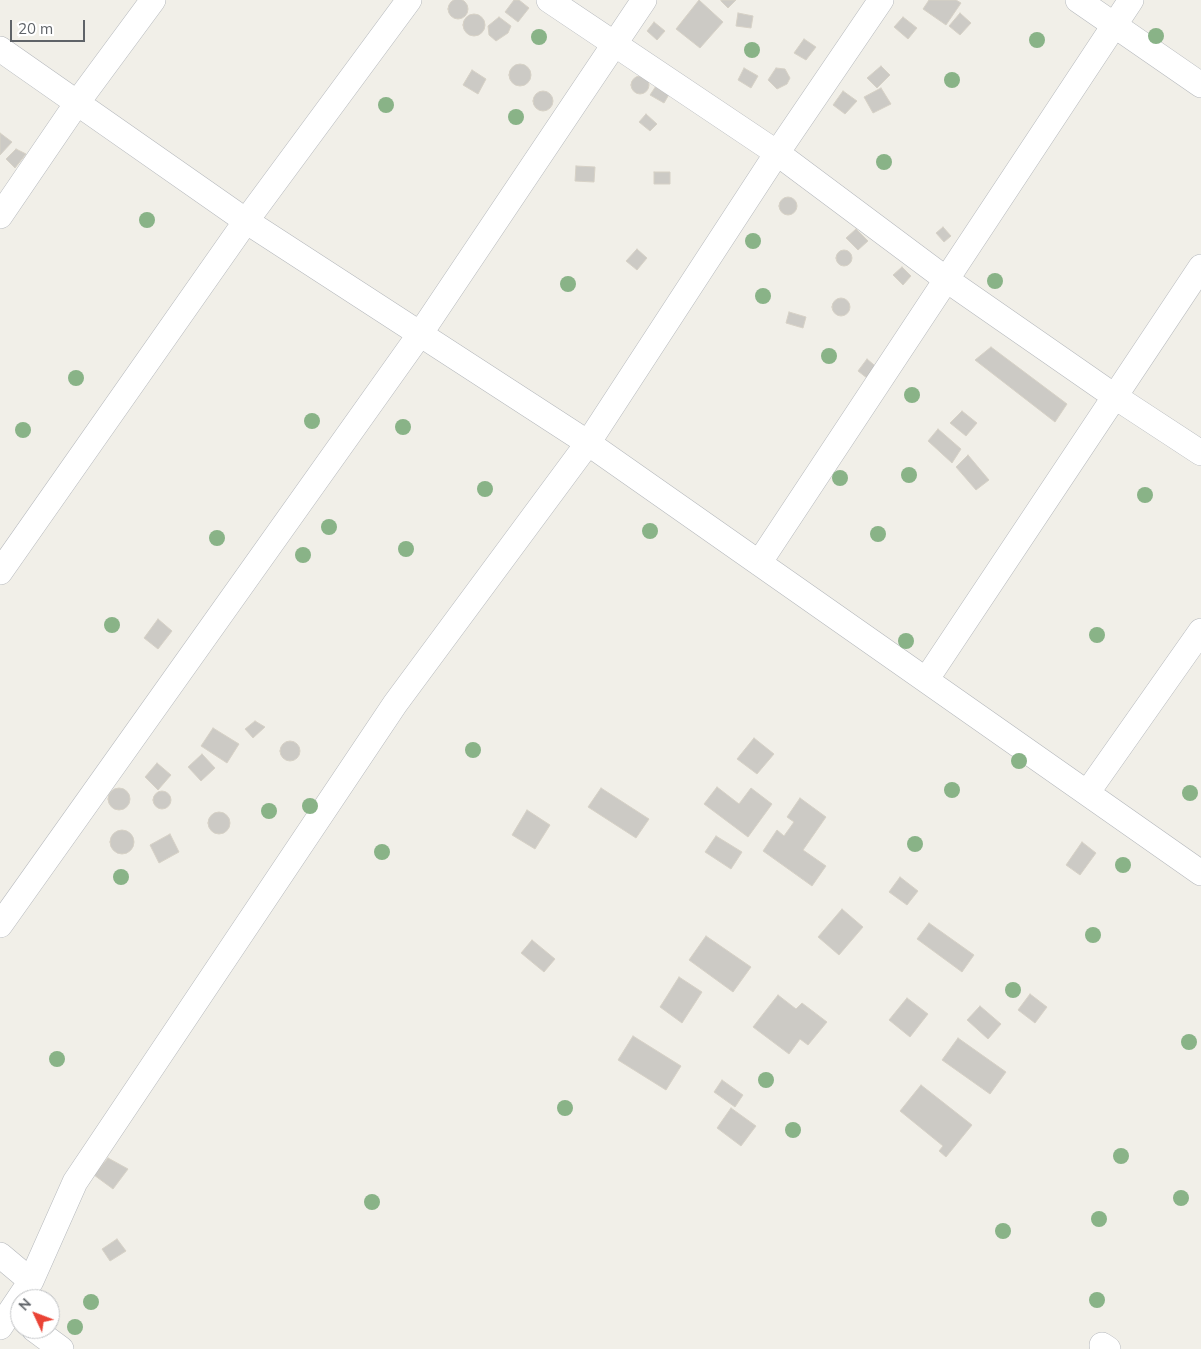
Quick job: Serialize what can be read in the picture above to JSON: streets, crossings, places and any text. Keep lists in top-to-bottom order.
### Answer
{
  "scale_bar": "20 m",
  "north": "top left"
}
